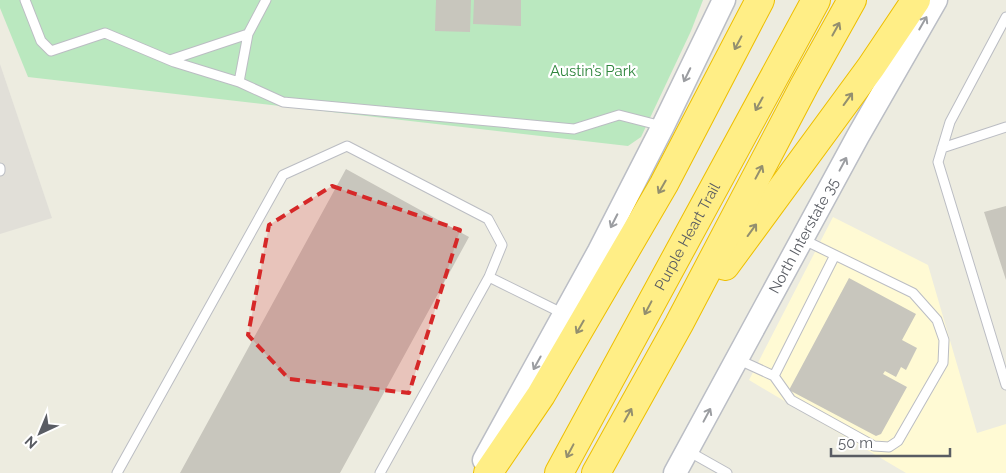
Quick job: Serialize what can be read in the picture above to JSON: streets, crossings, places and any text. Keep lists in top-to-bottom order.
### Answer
{
  "streets": {
    "highway": ["Purple Heart Trail"],
    "main road": ["North Interstate 35"]
  },
  "parks": ["Austin’s Park"],
  "scale_bar": "50 m",
  "north": "bottom left"
}
